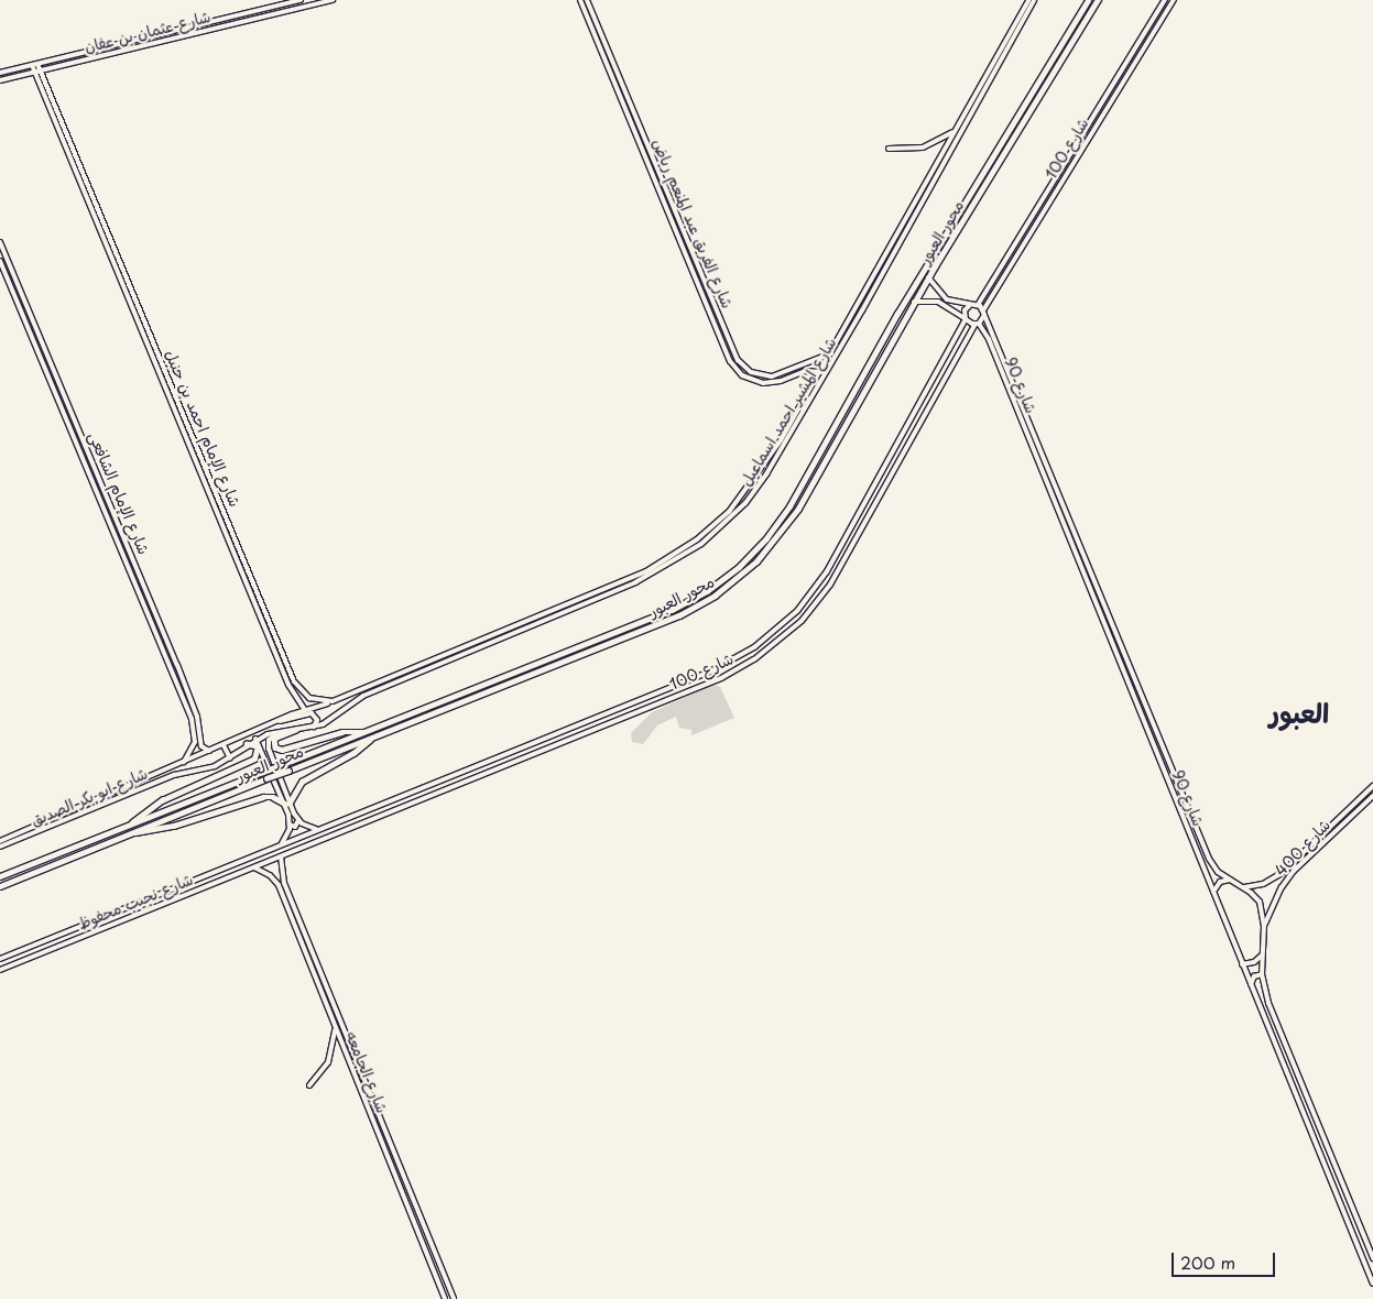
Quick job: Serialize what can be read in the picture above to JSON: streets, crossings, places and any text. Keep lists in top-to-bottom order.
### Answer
{
  "streets": {
    "highway": ["محور العبور"],
    "street": [
      "شارع عثمان بن عفان",
      "شارع 100",
      "شارع الفريق عبد المنعم رياض",
      "شارع 90",
      "شارع المشير احمد اسماعيل",
      "شارع الإمام احمد بن حنبل",
      "شارع الإمام الشافعى",
      "شارع ابو بكر الصديق",
      "شارع 400",
      "شارع نجيب محفوظ",
      "شارع الجامعه"
    ]
  },
  "crossings": [
    ["شارع عثمان بن عفان", "شارع الإمام احمد بن حنبل"],
    ["شارع 100", "شارع 90"],
    ["شارع 100", "شارع نجيب محفوظ"],
    ["شارع 100", "شارع الجامعه"],
    ["شارع الإمام الشافعى", "شارع ابو بكر الصديق"],
    ["شارع نجيب محفوظ", "شارع الجامعه"]
  ],
  "districts": ["العبور"],
  "scale_bar": "200 m"
}
